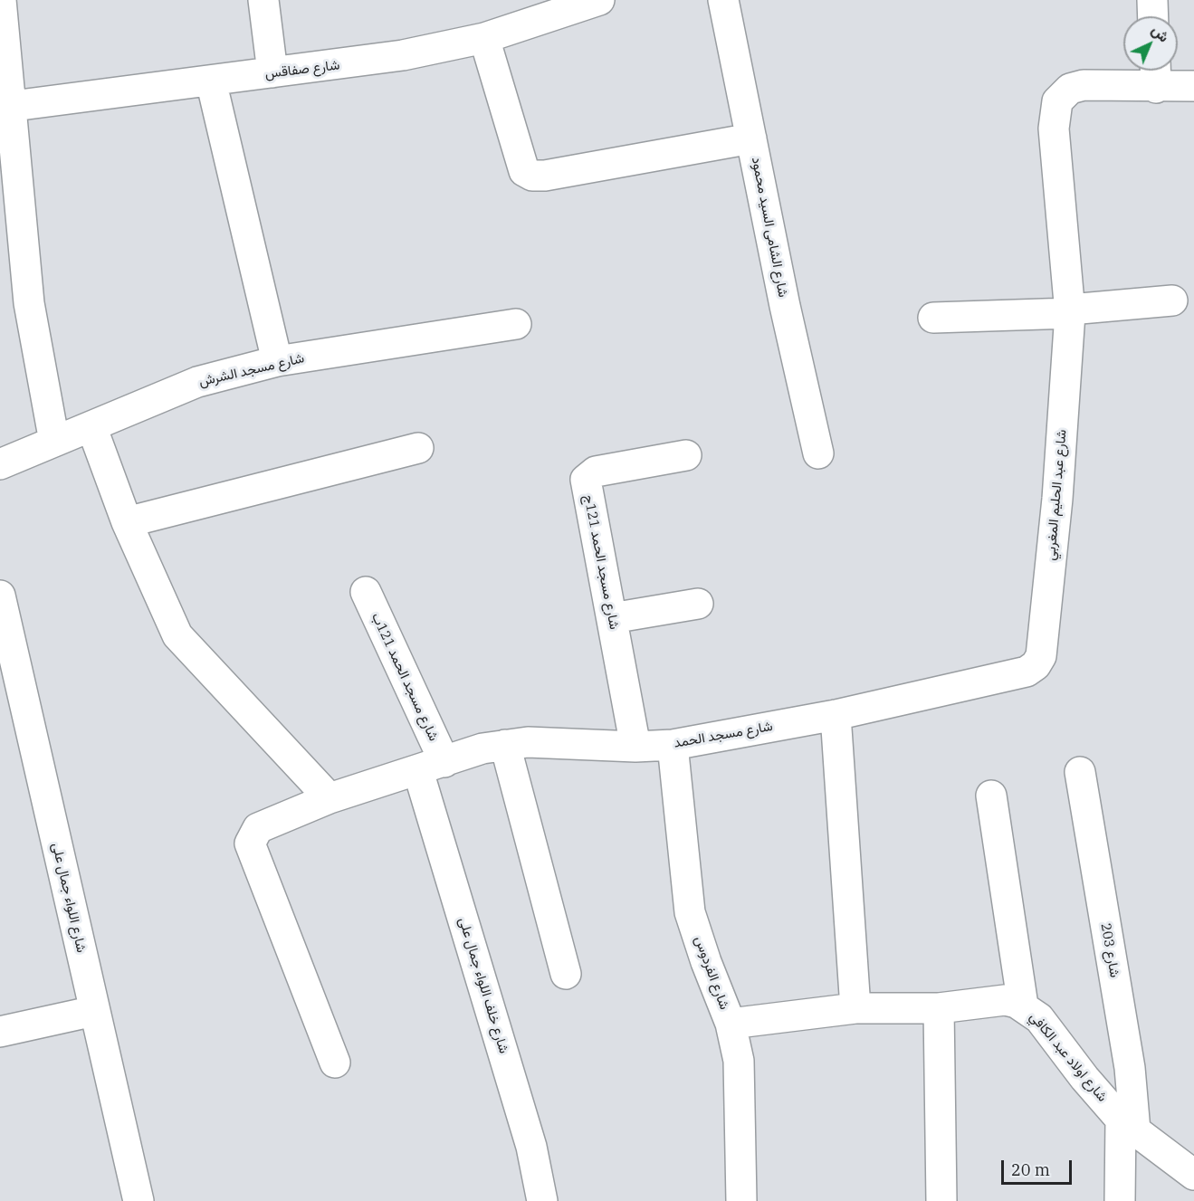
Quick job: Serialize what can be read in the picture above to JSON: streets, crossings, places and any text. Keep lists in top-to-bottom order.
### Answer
{
  "streets": {
    "street": [
      "شارع صفاقس",
      "شارع الشامى السيد محمود",
      "شارع مسجد الشرش",
      "شارع عبد الحليم المغربي",
      "شارع مسجد الحمد 121ج",
      "شارع مسجد الحمد 121ب",
      "شارع مسجد الحمد",
      "شارع اللواء جمال على",
      "شارع 203",
      "شارع الفردوس",
      "شارع خلف اللواء جمال على",
      "شارع اولاد عبد الكافي"
    ]
  },
  "crossings": [
    ["شارع عبد الحليم المغربي", "شارع مسجد الحمد"],
    ["شارع مسجد الحمد 121ج", "شارع مسجد الحمد"],
    ["شارع مسجد الحمد 121ب", "شارع مسجد الحمد"],
    ["شارع مسجد الحمد 121ب", "شارع خلف اللواء جمال على"],
    ["شارع مسجد الحمد", "شارع الفردوس"],
    ["شارع مسجد الحمد", "شارع خلف اللواء جمال على"],
    ["شارع 203", "شارع اولاد عبد الكافي"],
    ["شارع الفردوس", "شارع اولاد عبد الكافي"]
  ],
  "scale_bar": "20 m",
  "north": "top right"
}
